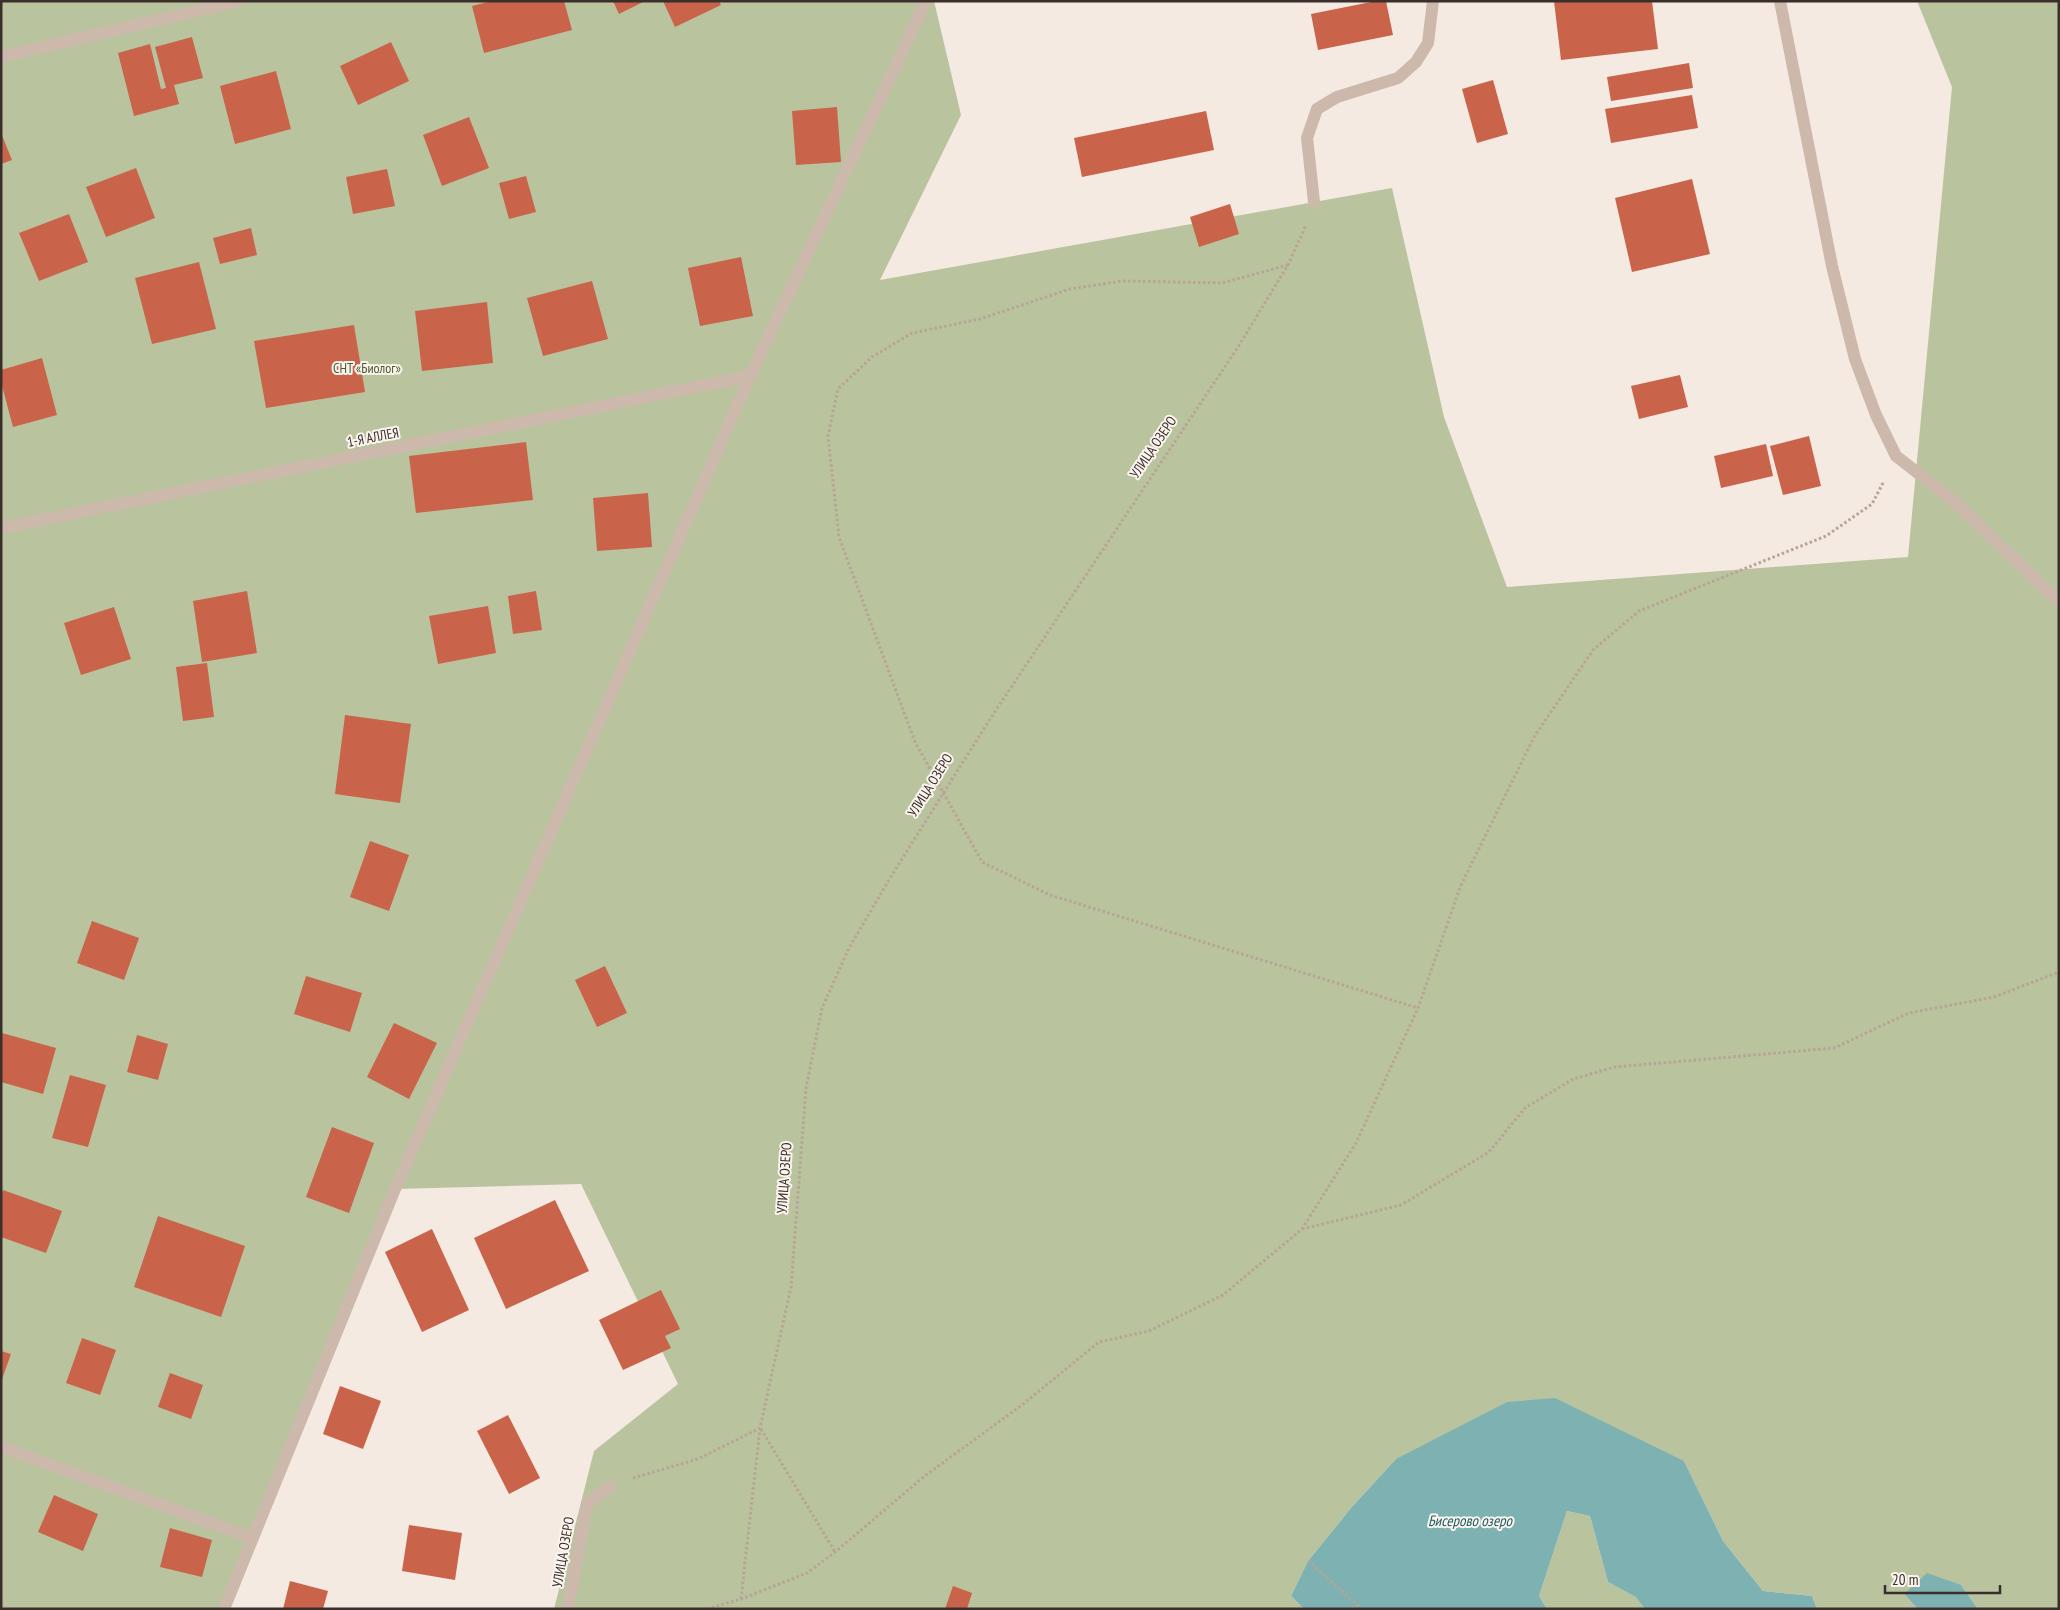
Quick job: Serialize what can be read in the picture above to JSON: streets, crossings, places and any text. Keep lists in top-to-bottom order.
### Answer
{
  "streets": {
    "street": ["1-Я АЛЛЕЯ", "УЛИЦА ОЗЕРО"]
  },
  "water": ["Бисерово озеро"],
  "parks": ["СНТ «Биолог»"],
  "scale_bar": "20 m"
}
